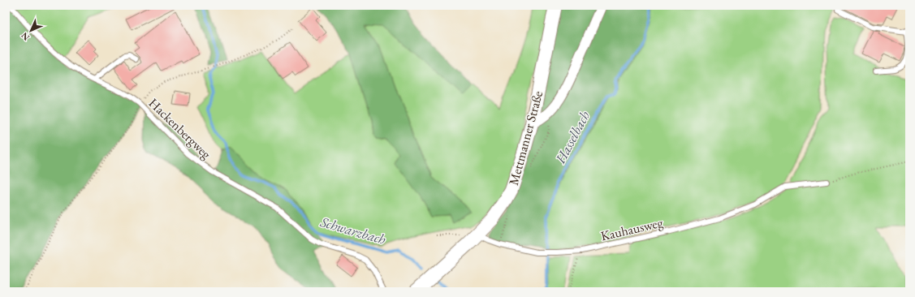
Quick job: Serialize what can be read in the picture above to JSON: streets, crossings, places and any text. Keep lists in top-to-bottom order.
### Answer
{
  "streets": {
    "main road": ["Mettmanner Straße"],
    "lane": ["Hackenbergweg", "Kauhausweg"]
  },
  "crossings": [
    ["Mettmanner Straße", "Kauhausweg"]
  ],
  "water": ["Hasselbach", "Schwarzbach"],
  "north": "bottom left"
}
